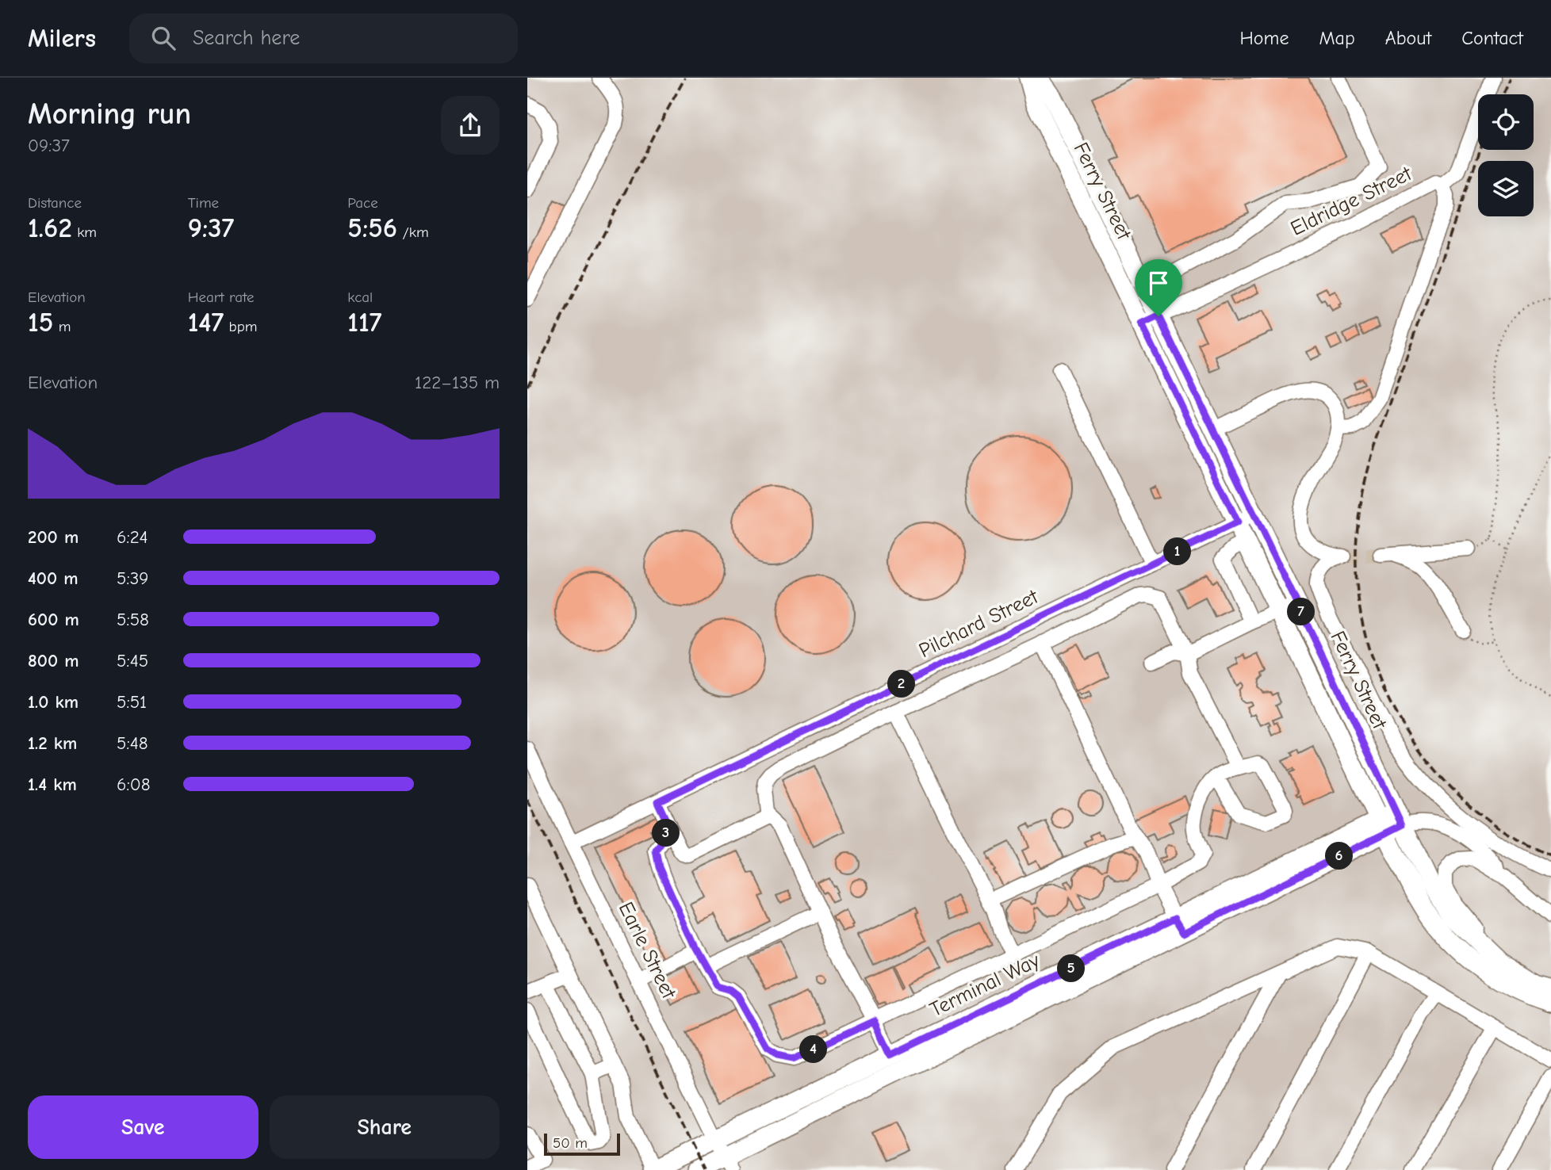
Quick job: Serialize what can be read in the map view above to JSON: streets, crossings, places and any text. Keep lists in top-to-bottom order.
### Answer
{
  "streets": {
    "main road": ["Ferry Street", "Terminal Way"],
    "street": ["Eldridge Street", "Pilchard Street", "Earle Street"]
  },
  "crossings": [
    ["Ferry Street", "Eldridge Street"],
    ["Ferry Street", "Pilchard Street"],
    ["Ferry Street", "Terminal Way"],
    ["Pilchard Street", "Earle Street"],
    ["Earle Street", "Terminal Way"]
  ],
  "scale_bar": "50 m",
  "page": {
    "header": "Milers",
    "search": "Search here",
    "nav": [
      "Home",
      "Map",
      "About",
      "Contact"
    ],
    "heading": ["Morning run", "09:37"],
    "stats": [
      ["Distance", "1.62 km"],
      ["Time", "9:37"],
      ["Pace", "5:56 /km"],
      ["Elevation", "15 m"],
      ["Heart rate", "147 bpm"],
      ["kcal", "117"]
    ],
    "chart": ["Elevation", "122–135 m"],
    "list": [
      {
        "name": "200 m",
        "note": "6:24"
      },
      {
        "name": "400 m",
        "note": "5:39"
      },
      {
        "name": "600 m",
        "note": "5:58"
      },
      {
        "name": "800 m",
        "note": "5:45"
      },
      {
        "name": "1.0 km",
        "note": "5:51"
      },
      {
        "name": "1.2 km",
        "note": "5:48"
      },
      {
        "name": "1.4 km",
        "note": "6:08"
      }
    ],
    "pins": [
      "1",
      "7",
      "2",
      "3",
      "6",
      "5",
      "4"
    ],
    "buttons": ["Save", "Share"],
    "scale": "50 m"
  }
}
